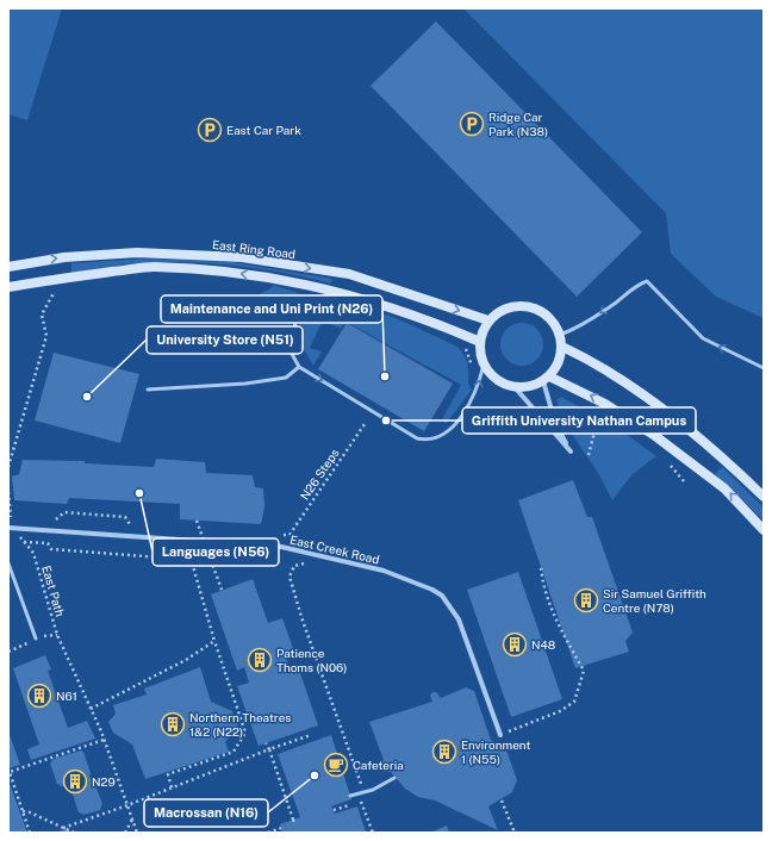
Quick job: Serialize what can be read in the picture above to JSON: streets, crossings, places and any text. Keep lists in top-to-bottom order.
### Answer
{
  "streets": {
    "street": ["East Ring Road", "East Creek Road"],
    "path": ["N26 Steps", "East Path"]
  },
  "places": {
    "parking": ["Ridge Car Park (N38)", "East Car Park"],
    "other": [
      "Maintenance and Uni Print (N26)",
      "University Store (N51)",
      "Griffith University Nathan Campus",
      "Languages (N56)",
      "Macrossan (N16)"
    ],
    "building": [
      "Sir Samuel Griffith Centre (N78)",
      "N48",
      "Patience Thoms (N06)",
      "N61",
      "Northern Theatres 1&2 (N22)",
      "Environment 1 (N55)",
      "N29"
    ],
    "cafe": ["Cafeteria"]
  }
}
